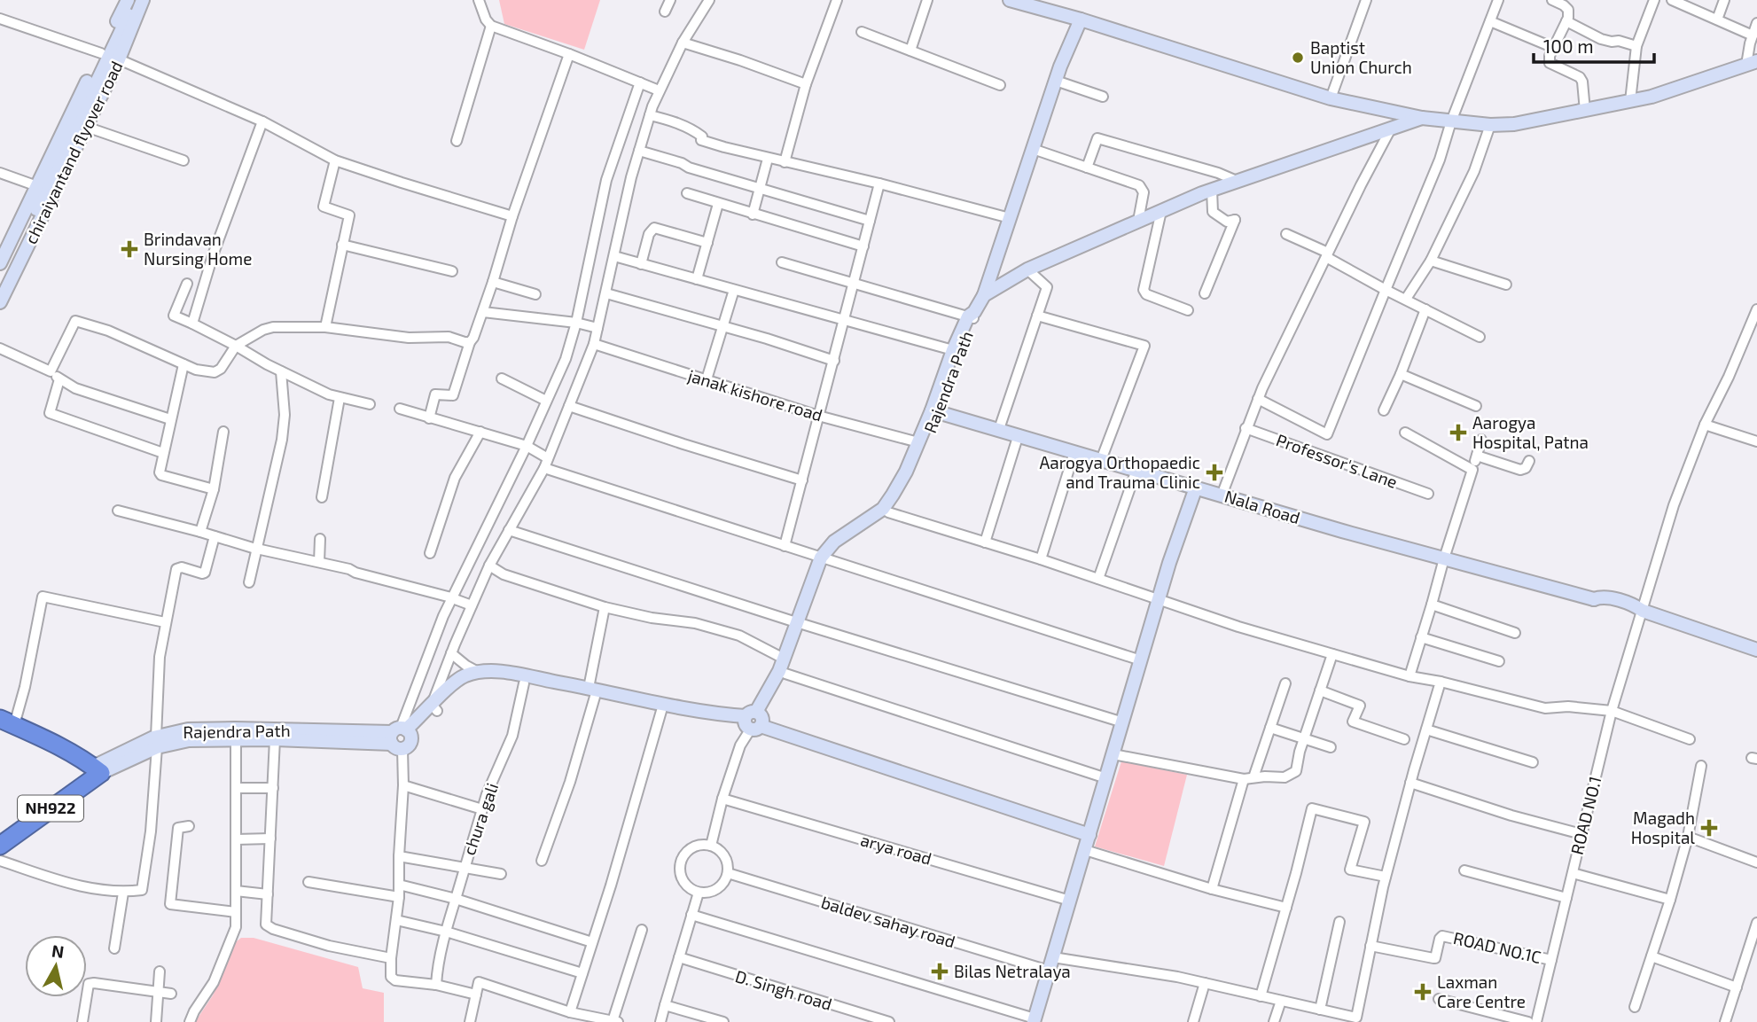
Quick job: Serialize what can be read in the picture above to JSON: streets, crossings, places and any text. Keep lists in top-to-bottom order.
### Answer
{
  "streets": {
    "highway": ["Rajendra Path", "NH922"],
    "main road": ["chiraiyantand flyover road", "Nala Road"],
    "street": [
      "janak kishore road",
      "Professor's Lane",
      "ROAD NO.1",
      "chura gali",
      "arya road",
      "baldev sahay road",
      "ROAD NO.1C",
      "D. Singh road"
    ]
  },
  "crossings": [
    ["Rajendra Path", "janak kishore road"],
    ["Rajendra Path", "Nala Road"],
    ["Nala Road", "ROAD NO.1"],
    ["ROAD NO.1", "ROAD NO.1C"]
  ],
  "places": {
    "other": ["Baptist Union Church"],
    "health": [
      "Brindavan Nursing Home",
      "Aarogya Hospital, Patna",
      "Aarogya Orthopaedic and Trauma Clinic",
      "Magadh Hospital",
      "Bilas Netralaya",
      "Laxman Care Centre"
    ]
  },
  "scale_bar": "100 m",
  "north": "top"
}
